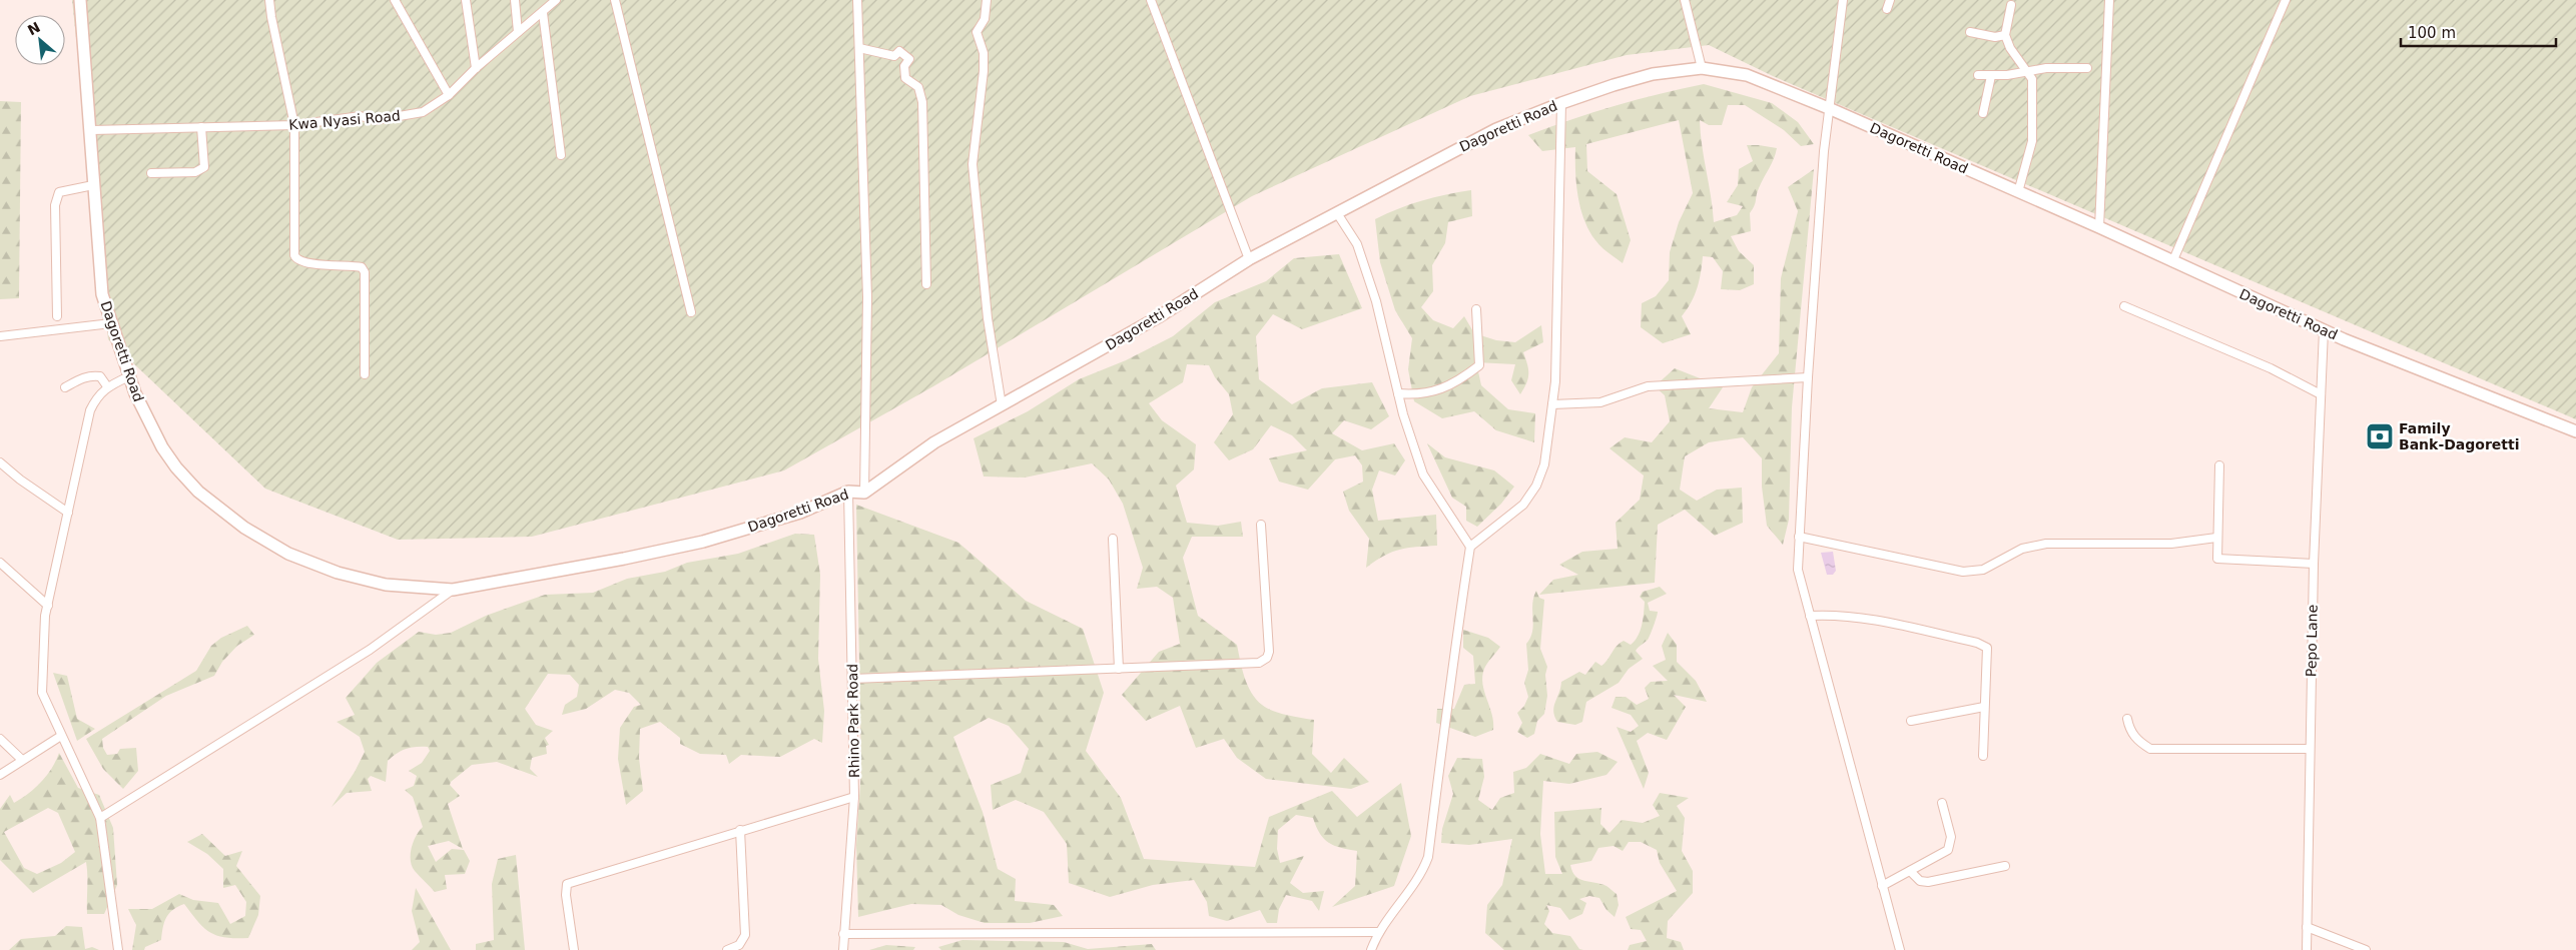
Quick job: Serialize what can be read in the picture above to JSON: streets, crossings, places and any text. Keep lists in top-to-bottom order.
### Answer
{
  "streets": {
    "main road": ["Dagoretti Road"],
    "street": ["Kwa Nyasi Road", "Pepo Lane", "Rhino Park Road"]
  },
  "crossings": [
    ["Kwa Nyasi Road", "Dagoretti Road"],
    ["Dagoretti Road", "Pepo Lane"],
    ["Dagoretti Road", "Rhino Park Road"]
  ],
  "places": {
    "bank": ["Family Bank-Dagoretti"]
  },
  "scale_bar": "100 m",
  "north": "top left"
}
